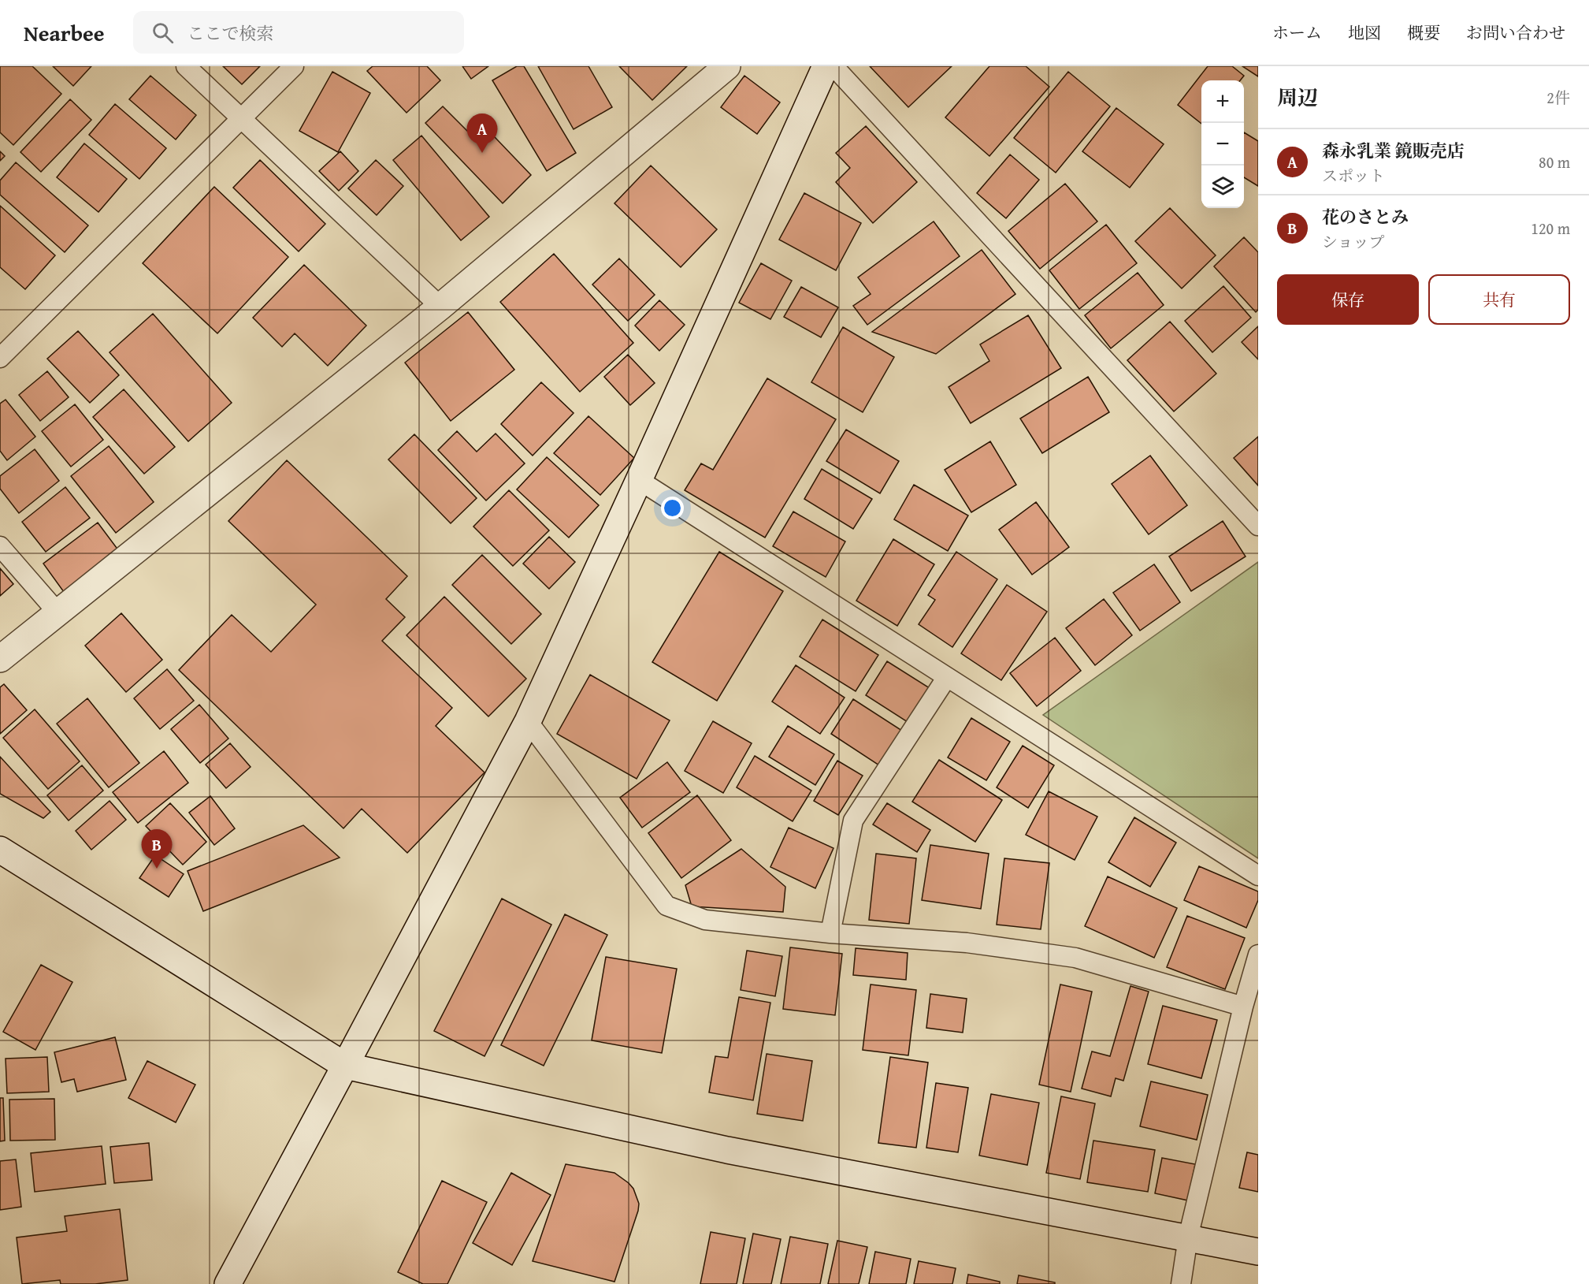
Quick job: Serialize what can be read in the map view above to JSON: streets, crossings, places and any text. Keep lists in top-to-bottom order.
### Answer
{
  "page": {
    "header": "Nearbee",
    "search": "ここで検索",
    "nav": [
      "ホーム",
      "地図",
      "概要",
      "お問い合わせ"
    ],
    "heading": ["周辺", "2件"],
    "map_buttons": ["+", "−"],
    "pins": ["A", "B"],
    "list": [
      {
        "mark": "A",
        "name": "森永乳業 鏡販売店",
        "note": "スポット",
        "value": "80 m"
      },
      {
        "mark": "B",
        "name": "花のさとみ",
        "note": "ショップ",
        "value": "120 m"
      }
    ],
    "buttons": ["保存", "共有"]
  }
}
